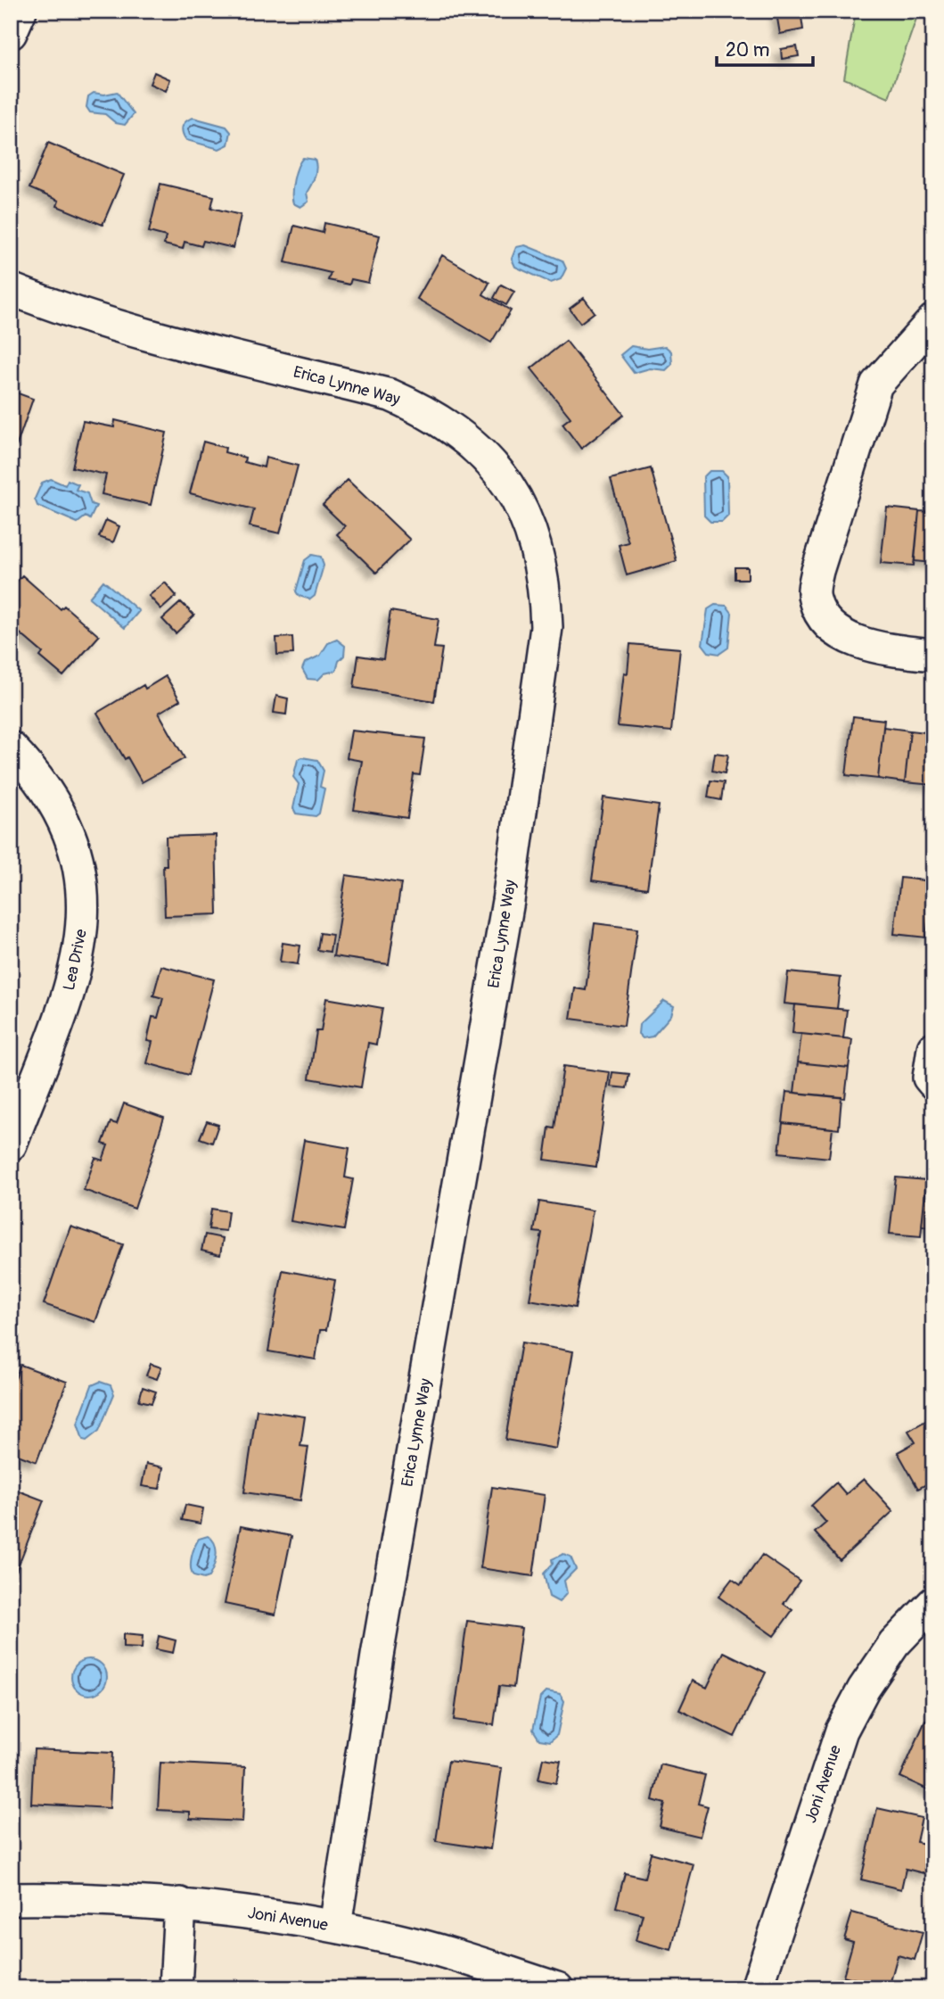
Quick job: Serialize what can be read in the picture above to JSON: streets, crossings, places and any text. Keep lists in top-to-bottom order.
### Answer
{
  "streets": {
    "street": ["Erica Lynne Way", "Lea Drive", "Joni Avenue"]
  },
  "crossings": [
    ["Erica Lynne Way", "Joni Avenue"]
  ],
  "scale_bar": "20 m"
}
